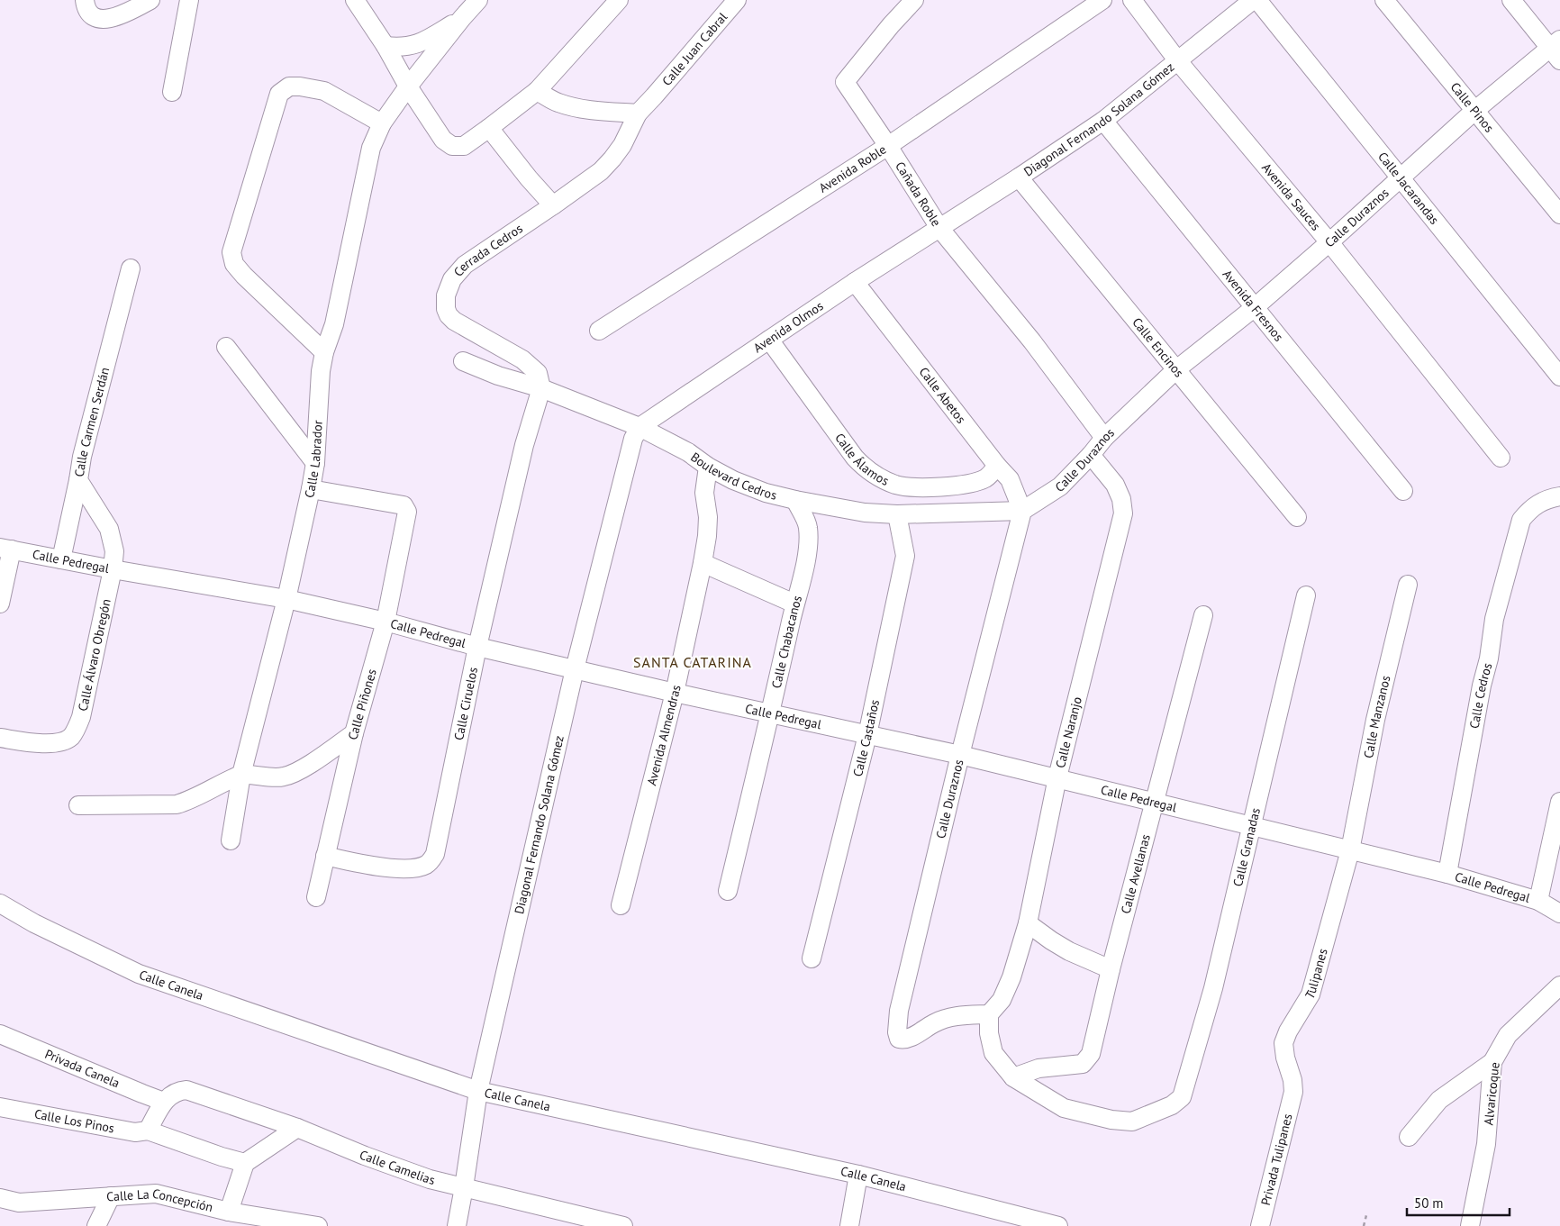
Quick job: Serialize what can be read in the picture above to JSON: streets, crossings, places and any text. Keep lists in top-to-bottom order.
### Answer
{
  "streets": {
    "street": [
      "Calle Juan Cabral",
      "Calle Pinos",
      "Diagonal Fernando Solana Gómez",
      "Avenida Roble",
      "Calle Jacarandas",
      "Cañada Roble",
      "Avenida Sauces",
      "Calle Duraznos",
      "Cerrada Cedros",
      "Avenida Fresnos",
      "Avenida Olmos",
      "Calle Encinos",
      "Calle Abetos",
      "Calle Carmen Serdán",
      "Calle Álamos",
      "Calle Labrador",
      "Boulevard Cedros",
      "Calle Pedregal",
      "Calle Chabacanos",
      "Calle Álvaro Obregón",
      "Calle Cedros",
      "Calle Ciruelos",
      "Calle Piñones",
      "Calle Manzanos",
      "Calle Naranjo",
      "Avenida Almendras",
      "Calle Castaños",
      "Calle Granadas",
      "Calle Avellanas",
      "Tulipanes",
      "Calle Canela",
      "Privada Canela",
      "Alvaricoque",
      "Calle Los Pinos",
      "Privada Tulipanes",
      "Calle Camelias",
      "Calle La Concepción"
    ]
  },
  "crossings": [
    ["Calle Juan Cabral", "Cerrada Cedros"],
    ["Calle Pinos", "Calle Duraznos"],
    ["Diagonal Fernando Solana Gómez", "Cañada Roble"],
    ["Diagonal Fernando Solana Gómez", "Avenida Sauces"],
    ["Diagonal Fernando Solana Gómez", "Avenida Fresnos"],
    ["Diagonal Fernando Solana Gómez", "Avenida Olmos"],
    ["Diagonal Fernando Solana Gómez", "Calle Encinos"],
    ["Diagonal Fernando Solana Gómez", "Boulevard Cedros"],
    ["Diagonal Fernando Solana Gómez", "Calle Pedregal"],
    ["Diagonal Fernando Solana Gómez", "Calle Canela"],
    ["Diagonal Fernando Solana Gómez", "Calle Camelias"],
    ["Avenida Roble", "Cañada Roble"],
    ["Calle Jacarandas", "Calle Duraznos"],
    ["Cañada Roble", "Calle Duraznos"],
    ["Cañada Roble", "Avenida Olmos"],
    ["Avenida Sauces", "Calle Duraznos"],
    ["Calle Duraznos", "Avenida Fresnos"],
    ["Calle Duraznos", "Calle Encinos"],
    ["Calle Duraznos", "Calle Abetos"],
    ["Calle Duraznos", "Boulevard Cedros"],
    ["Calle Duraznos", "Calle Pedregal"],
    ["Calle Duraznos", "Calle Naranjo"],
    ["Cerrada Cedros", "Boulevard Cedros"],
    ["Cerrada Cedros", "Calle Ciruelos"],
    ["Avenida Olmos", "Calle Abetos"],
    ["Avenida Olmos", "Calle Álamos"],
    ["Avenida Olmos", "Boulevard Cedros"],
    ["Calle Abetos", "Calle Álamos"],
    ["Calle Abetos", "Boulevard Cedros"],
    ["Calle Carmen Serdán", "Calle Pedregal"],
    ["Calle Carmen Serdán", "Calle Álvaro Obregón"],
    ["Calle Labrador", "Calle Pedregal"],
    ["Calle Labrador", "Calle Piñones"],
    ["Boulevard Cedros", "Calle Chabacanos"],
    ["Boulevard Cedros", "Calle Ciruelos"],
    ["Boulevard Cedros", "Avenida Almendras"],
    ["Boulevard Cedros", "Calle Castaños"],
    ["Calle Pedregal", "Calle Chabacanos"],
    ["Calle Pedregal", "Calle Álvaro Obregón"],
    ["Calle Pedregal", "Calle Cedros"],
    ["Calle Pedregal", "Calle Ciruelos"],
    ["Calle Pedregal", "Calle Piñones"],
    ["Calle Pedregal", "Calle Manzanos"],
    ["Calle Pedregal", "Calle Naranjo"],
    ["Calle Pedregal", "Avenida Almendras"],
    ["Calle Pedregal", "Calle Castaños"],
    ["Calle Pedregal", "Calle Granadas"],
    ["Calle Pedregal", "Calle Avellanas"],
    ["Calle Pedregal", "Tulipanes"],
    ["Calle Ciruelos", "Calle Piñones"],
    ["Calle Manzanos", "Tulipanes"],
    ["Calle Granadas", "Calle Avellanas"],
    ["Tulipanes", "Privada Tulipanes"],
    ["Privada Canela", "Calle Camelias"]
  ],
  "districts": ["SANTA CATARINA"],
  "scale_bar": "50 m"
}
